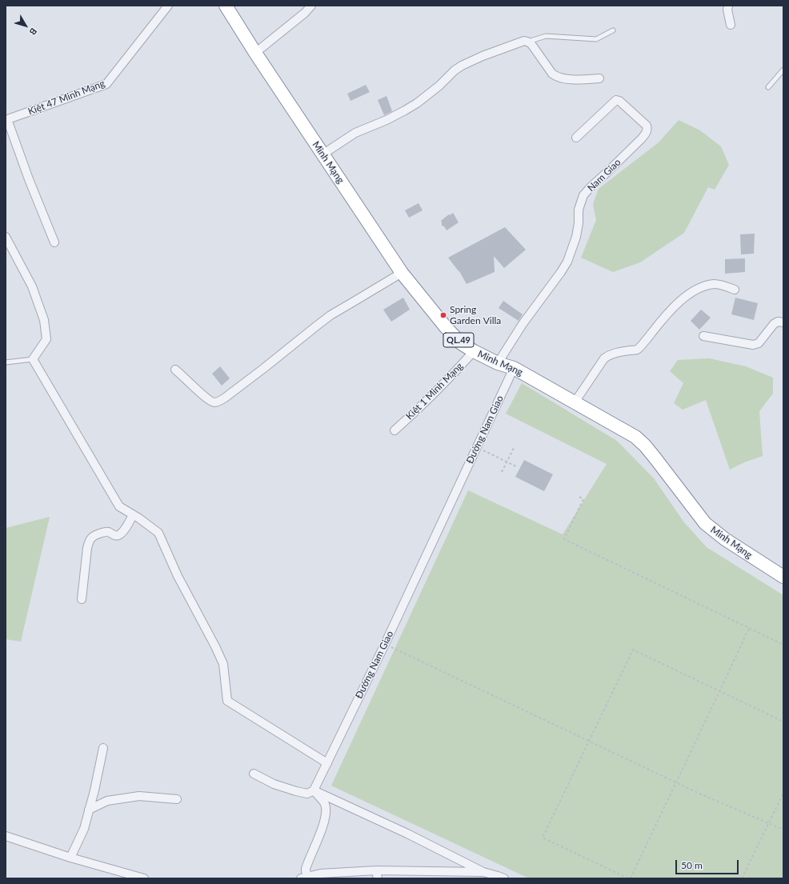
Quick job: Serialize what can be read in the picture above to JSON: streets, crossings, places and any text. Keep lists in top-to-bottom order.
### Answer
{
  "streets": {
    "highway": ["Minh Mạng", "QL.49"],
    "street": [
      "Kiệt 47 Minh Mạng",
      "Nam Giao",
      "Kiệt 1 Minh Mạng",
      "Đường Nam Giao"
    ]
  },
  "crossings": [
    ["Minh Mạng", "Nam Giao"],
    ["Minh Mạng", "Kiệt 1 Minh Mạng"],
    ["Minh Mạng", "Đường Nam Giao"]
  ],
  "places": ["Spring Garden Villa"],
  "scale_bar": "50 m",
  "north": "bottom right"
}
